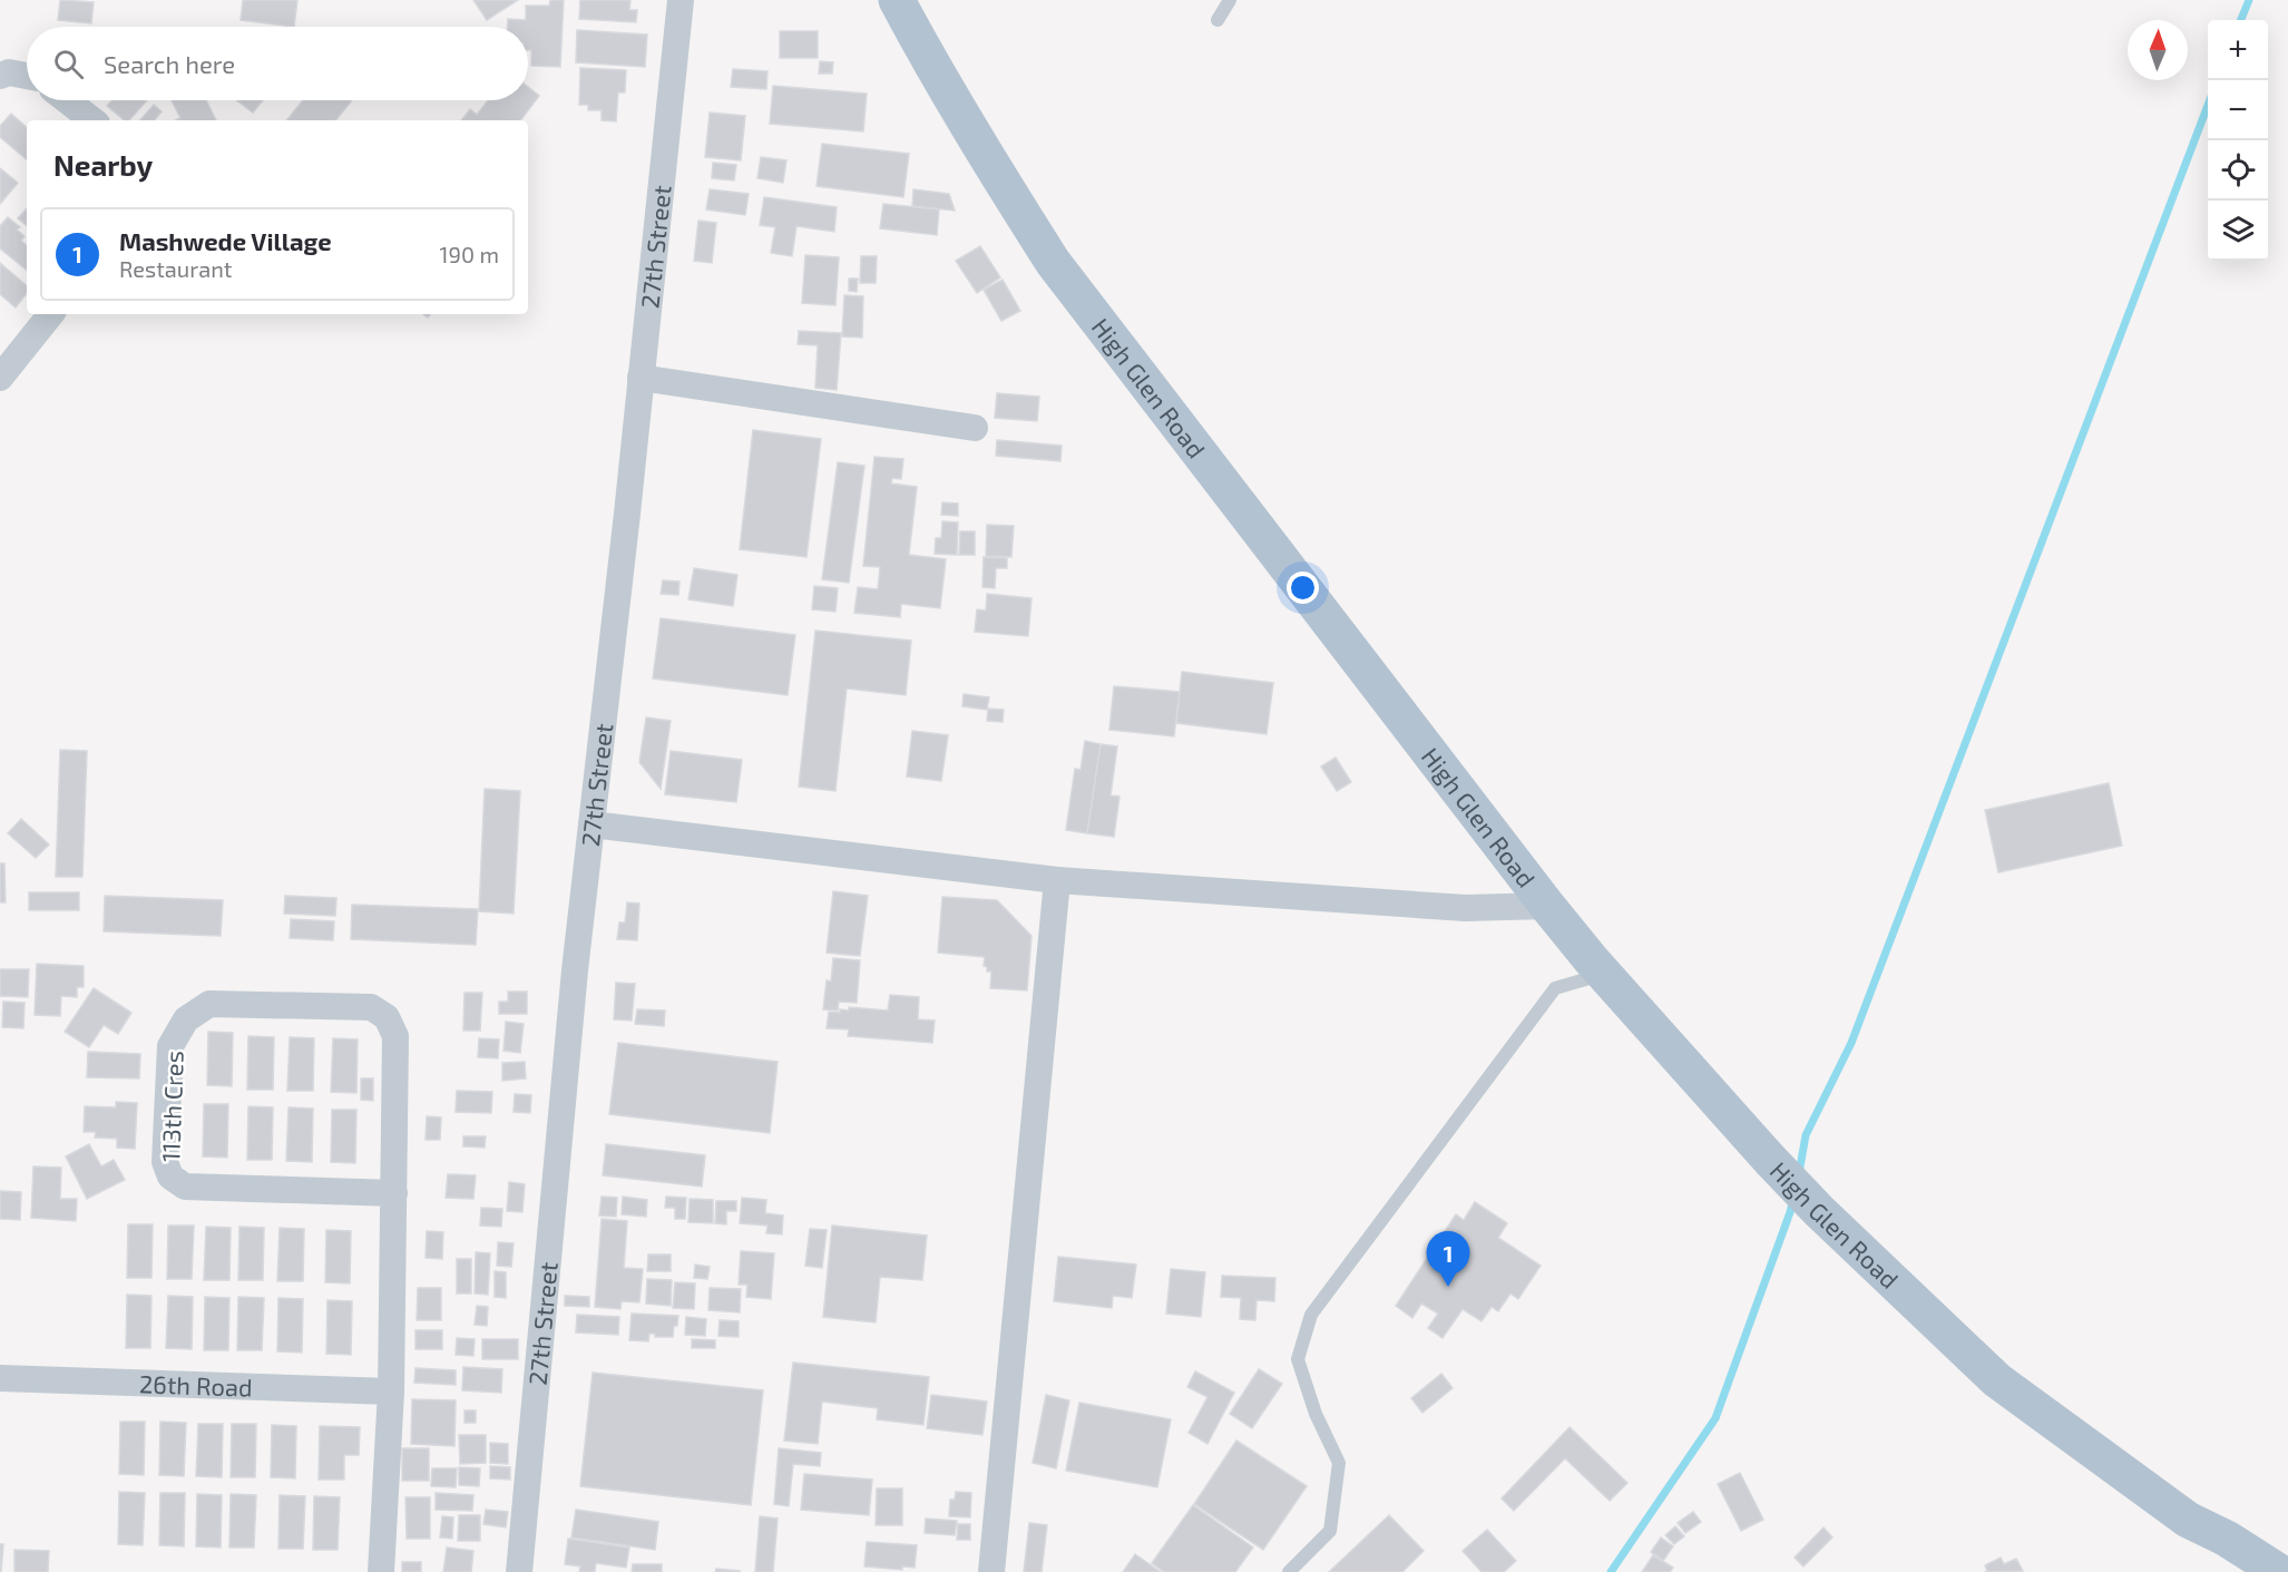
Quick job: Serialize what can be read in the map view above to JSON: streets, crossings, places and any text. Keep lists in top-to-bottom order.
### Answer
{
  "streets": {
    "main road": ["High Glen Road"],
    "street": ["27th Street", "113th Cres", "26th Road"]
  },
  "north": "top",
  "page": {
    "map_buttons": ["+", "−"],
    "search": "Search here",
    "heading": "Nearby",
    "list": [
      {
        "mark": "1",
        "name": "Mashwede Village",
        "note": "Restaurant",
        "value": "190 m"
      }
    ],
    "pins": "1"
  }
}
